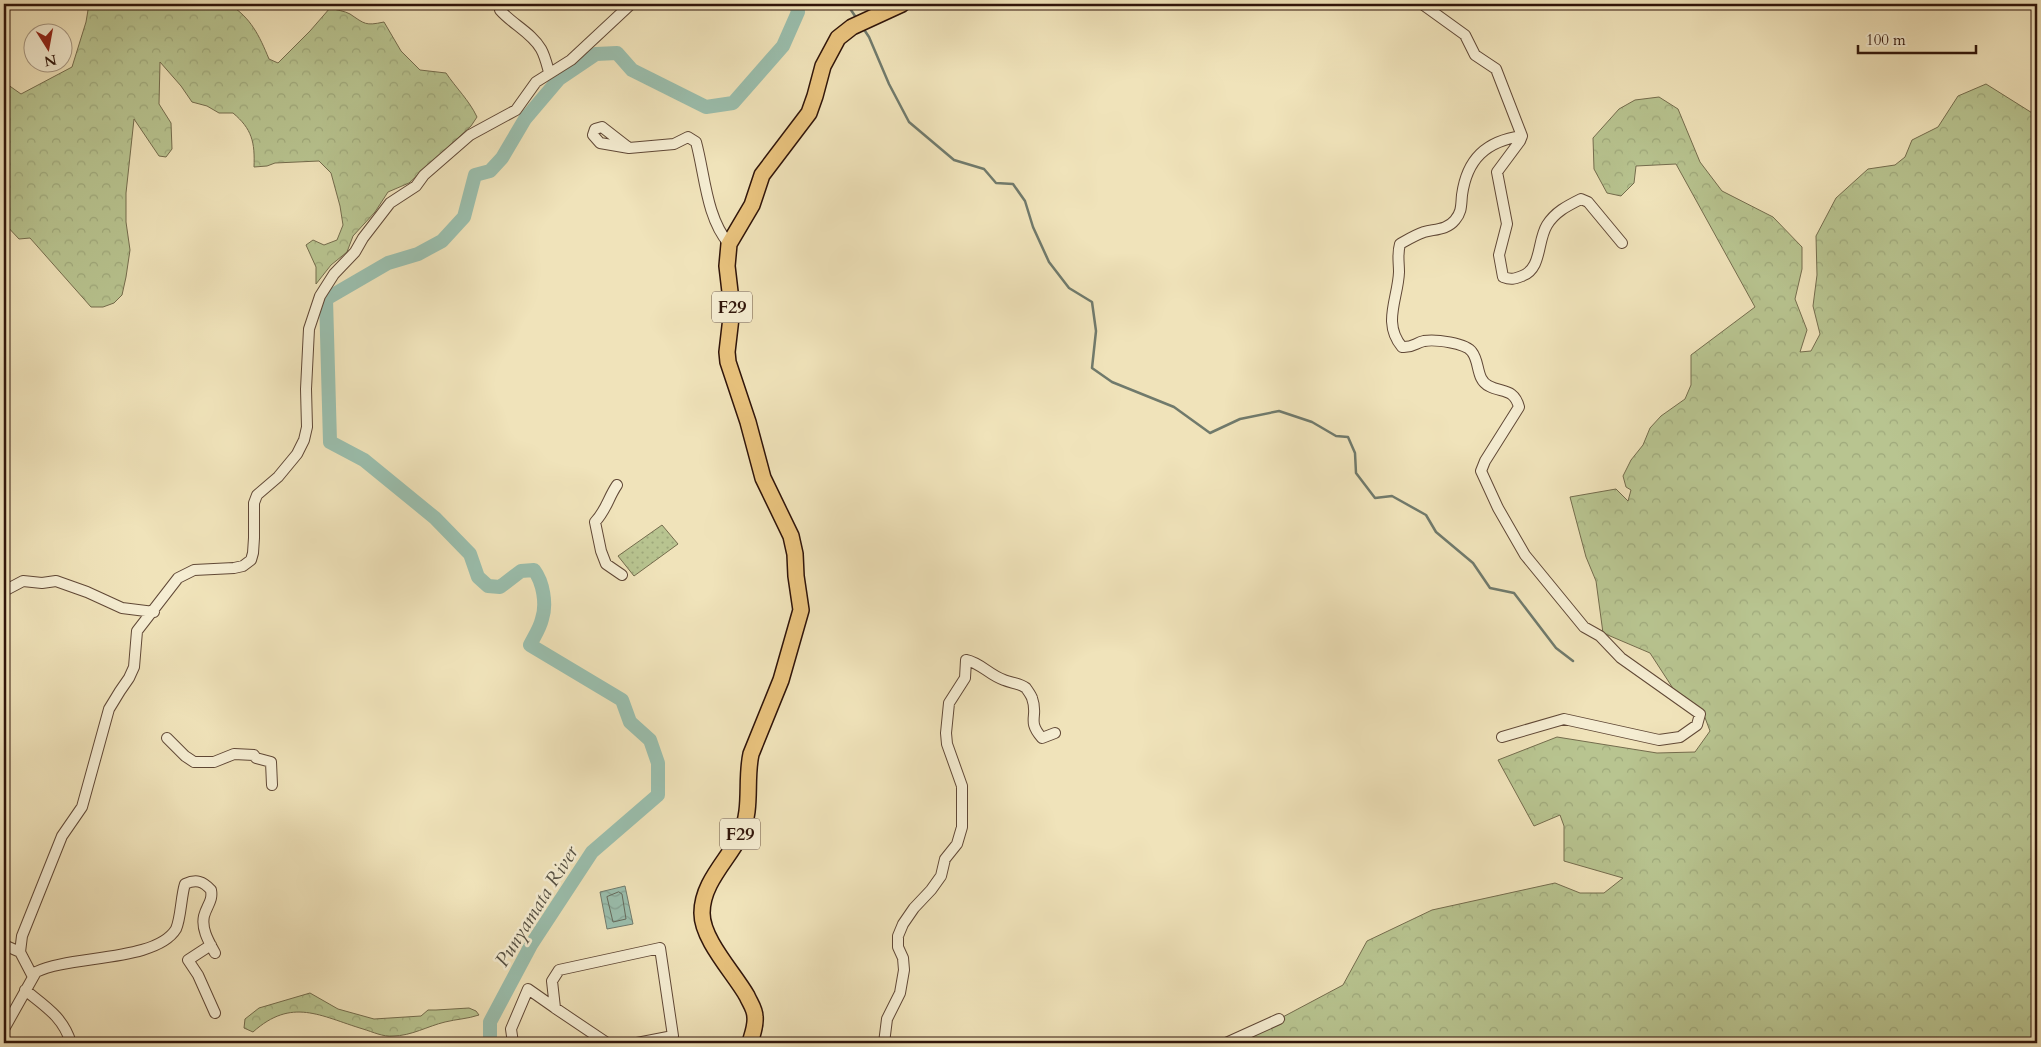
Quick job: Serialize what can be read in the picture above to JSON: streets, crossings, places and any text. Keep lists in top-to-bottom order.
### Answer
{
  "streets": {
    "main road": ["F29"]
  },
  "water": ["Punyamata River"],
  "scale_bar": "100 m",
  "north": "bottom"
}
